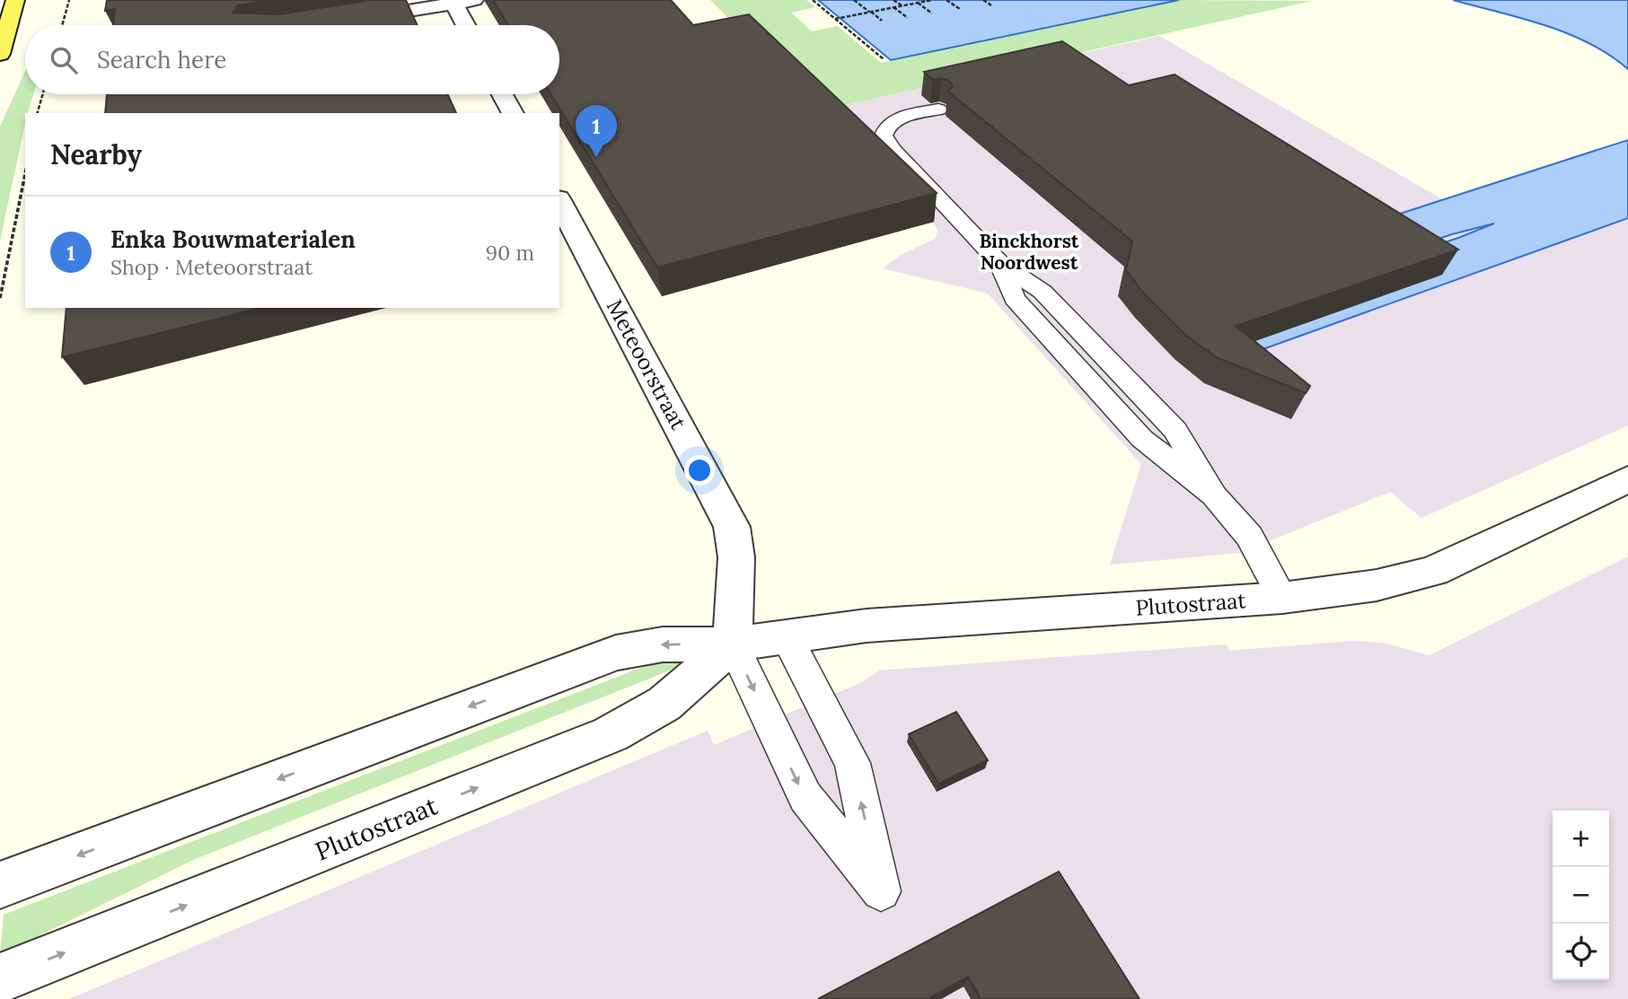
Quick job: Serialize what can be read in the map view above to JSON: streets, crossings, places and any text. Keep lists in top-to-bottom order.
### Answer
{
  "streets": {
    "street": ["Meteoorstraat", "Plutostraat"]
  },
  "crossings": [
    ["Meteoorstraat", "Plutostraat"]
  ],
  "districts": ["Binckhorst Noordwest"],
  "page": {
    "search": "Search here",
    "pins": "1",
    "heading": "Nearby",
    "list": [
      {
        "mark": "1",
        "name": "Enka Bouwmaterialen",
        "note": "Shop · Meteoorstraat",
        "value": "90 m"
      }
    ],
    "map_buttons": ["+", "−"]
  }
}
